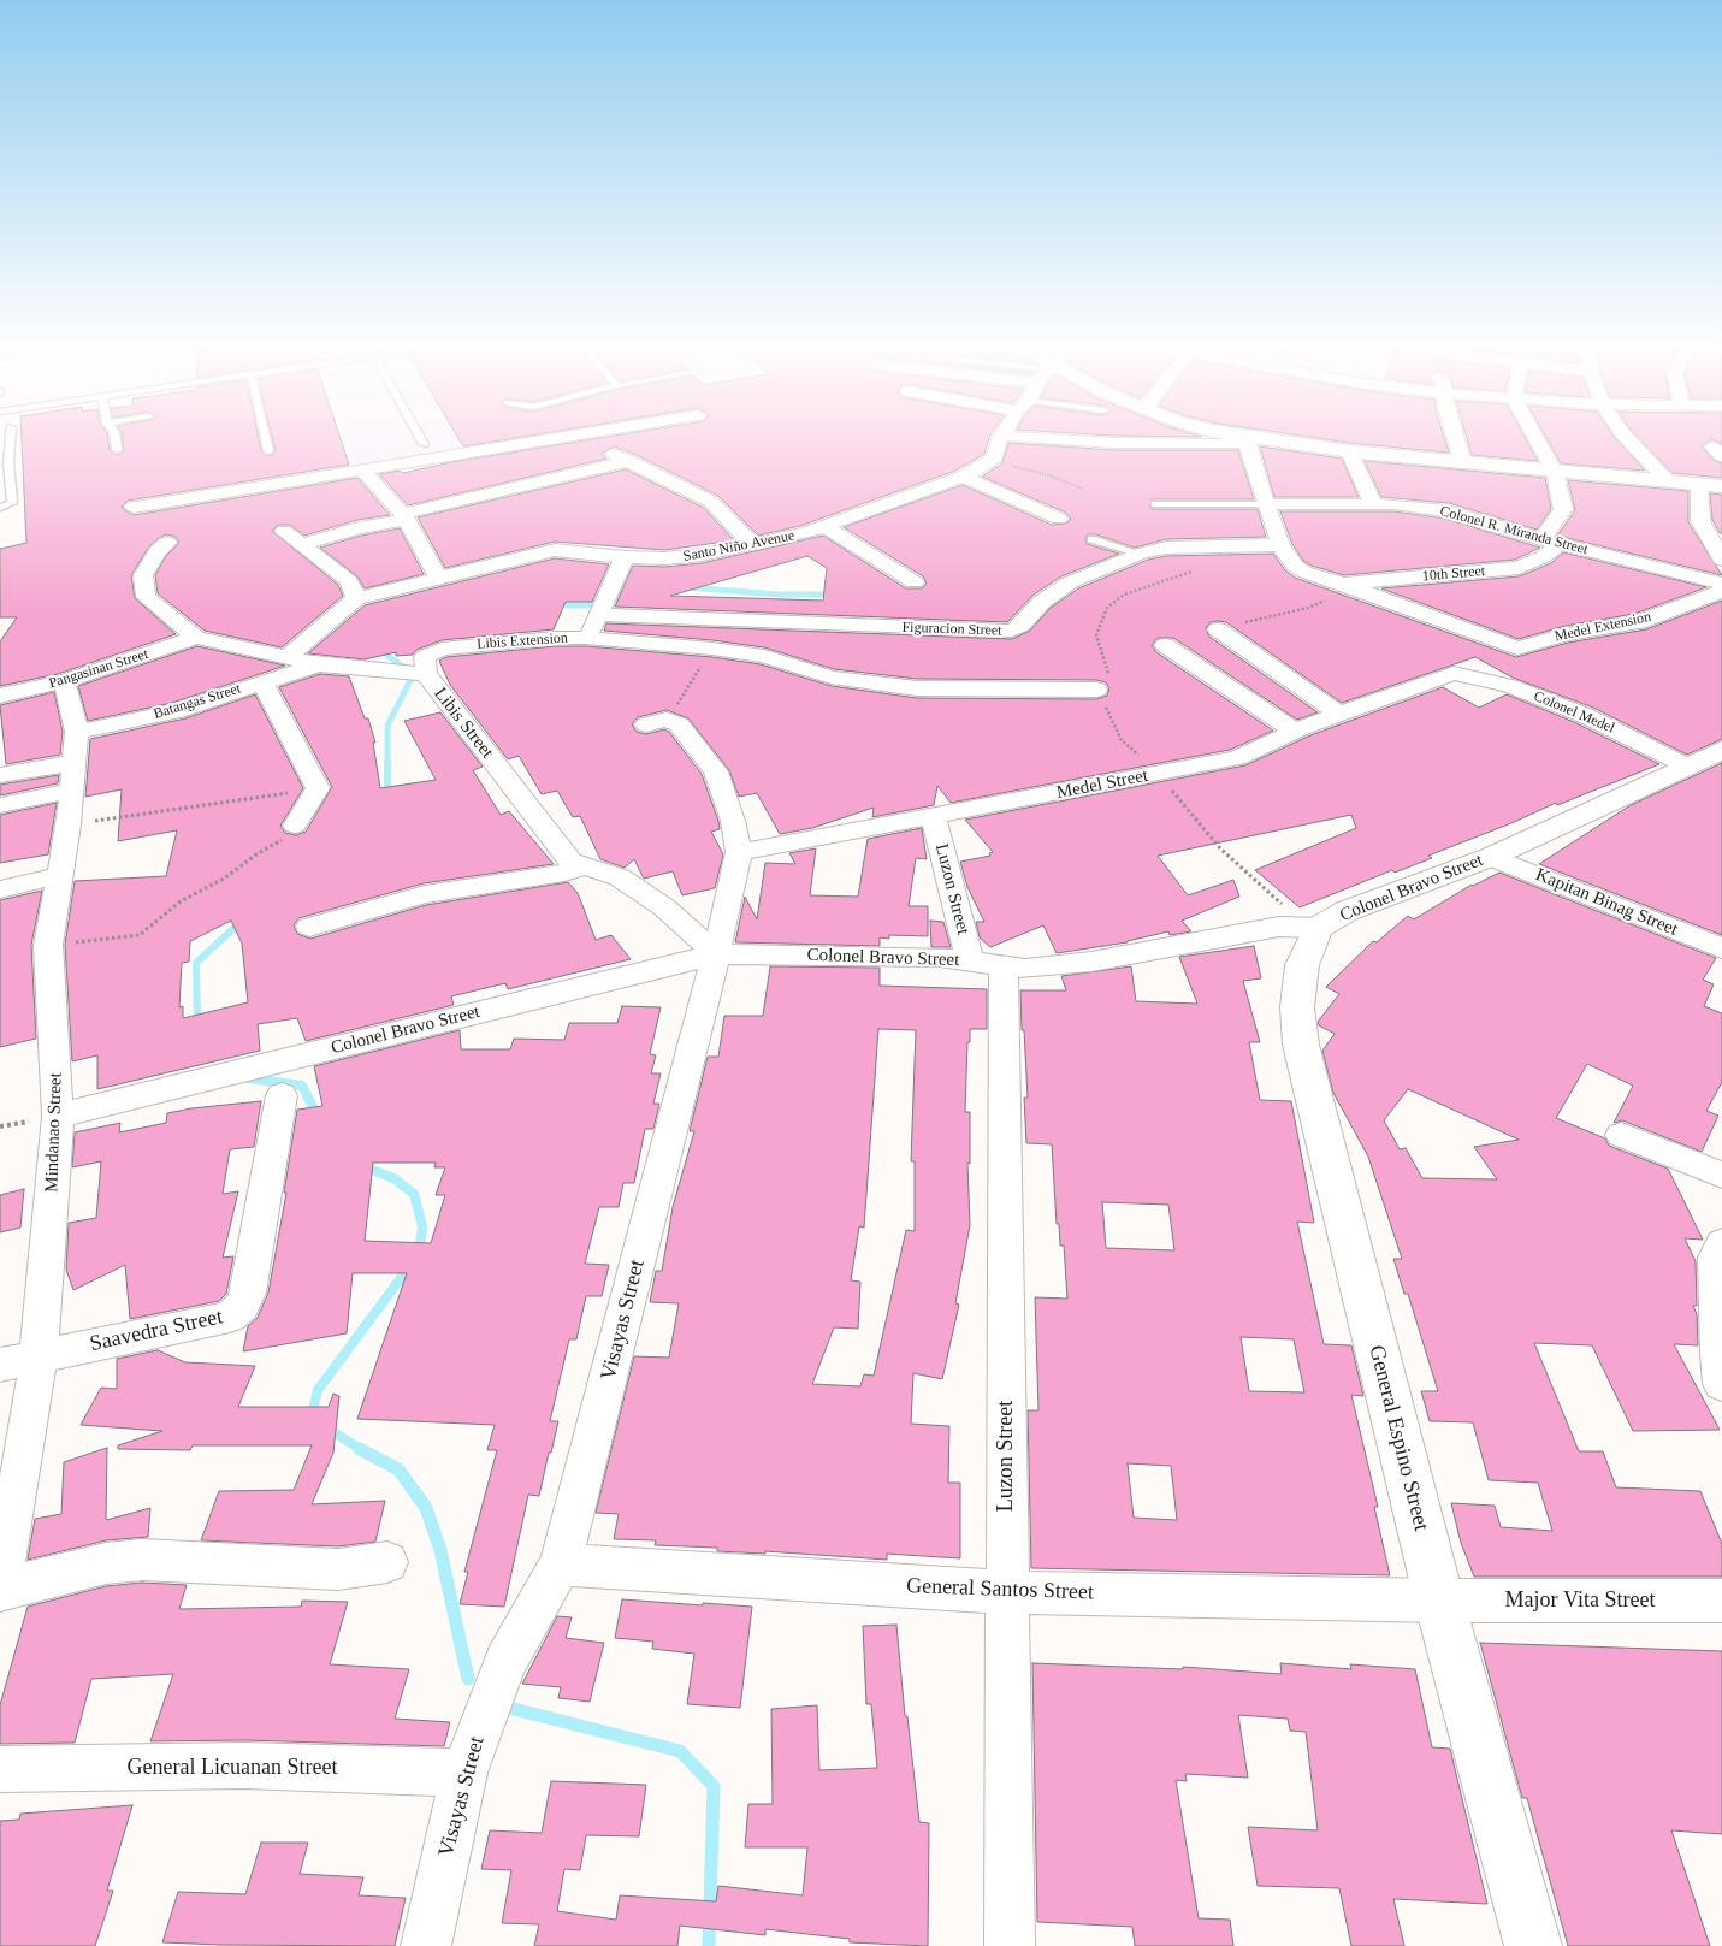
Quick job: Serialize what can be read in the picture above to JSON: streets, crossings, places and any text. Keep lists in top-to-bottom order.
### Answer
{
  "streets": {
    "main road": ["Colonel Bravo Street", "General Espino Street"],
    "street": [
      "Colonel R. Miranda Street",
      "Santo Niño Avenue",
      "10th Street",
      "Medel Extension",
      "Figuracion Street",
      "Libis Extension",
      "Pangasinan Street",
      "Batangas Street",
      "Colonel Medel",
      "Libis Street",
      "Medel Street",
      "Luzon Street",
      "Kapitan Binag Street",
      "Mindanao Street",
      "Visayas Street",
      "Saavedra Street",
      "General Santos Street",
      "Major Vita Street",
      "General Licuanan Street"
    ]
  },
  "crossings": [
    ["Colonel R. Miranda Street", "10th Street"],
    ["Santo Niño Avenue", "Libis Extension"],
    ["Santo Niño Avenue", "Libis Street"],
    ["10th Street", "Medel Extension"],
    ["10th Street", "Figuracion Street"],
    ["Figuracion Street", "Libis Extension"],
    ["Libis Extension", "Libis Street"],
    ["Pangasinan Street", "Libis Street"],
    ["Pangasinan Street", "Mindanao Street"],
    ["Batangas Street", "Libis Street"],
    ["Batangas Street", "Mindanao Street"],
    ["Colonel Medel", "Medel Street"],
    ["Colonel Medel", "Colonel Bravo Street"],
    ["Libis Street", "Colonel Bravo Street"],
    ["Libis Street", "Visayas Street"],
    ["Medel Street", "Luzon Street"],
    ["Medel Street", "Visayas Street"],
    ["Colonel Bravo Street", "Luzon Street"],
    ["Colonel Bravo Street", "Kapitan Binag Street"],
    ["Colonel Bravo Street", "Mindanao Street"],
    ["Colonel Bravo Street", "Visayas Street"],
    ["Colonel Bravo Street", "General Espino Street"],
    ["Luzon Street", "General Santos Street"],
    ["Mindanao Street", "Saavedra Street"],
    ["Visayas Street", "General Santos Street"],
    ["Visayas Street", "General Licuanan Street"],
    ["General Espino Street", "General Santos Street"],
    ["General Espino Street", "Major Vita Street"],
    ["General Santos Street", "Major Vita Street"]
  ]
}
